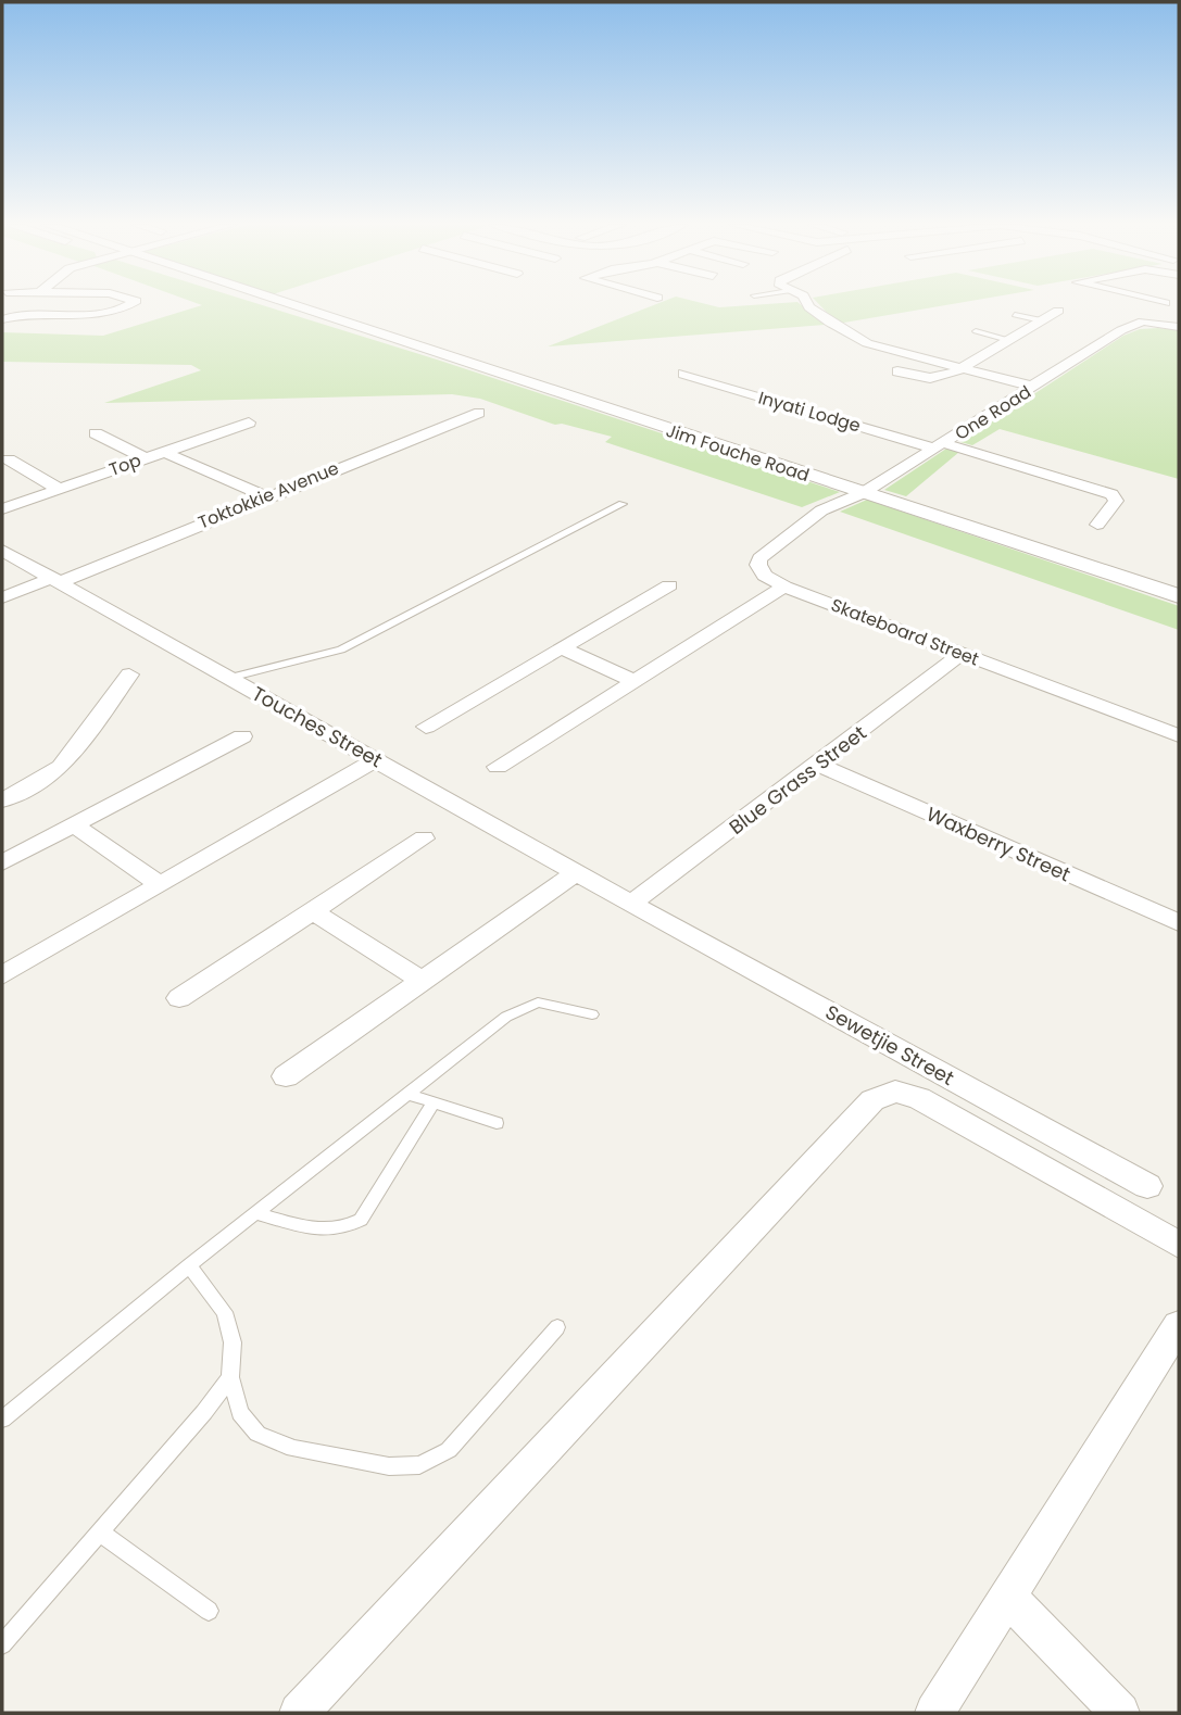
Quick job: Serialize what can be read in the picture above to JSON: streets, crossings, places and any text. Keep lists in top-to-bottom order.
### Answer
{
  "streets": {
    "street": [
      "Inyati Lodge",
      "One Road",
      "Jim Fouche Road",
      "Top",
      "Toktokkie Avenue",
      "Skateboard Street",
      "Touches Street",
      "Blue Grass Street",
      "Waxberry Street",
      "Sewetjie Street"
    ]
  },
  "crossings": [
    ["Inyati Lodge", "One Road"],
    ["One Road", "Jim Fouche Road"],
    ["One Road", "Skateboard Street"],
    ["Jim Fouche Road", "Skateboard Street"],
    ["Toktokkie Avenue", "Touches Street"],
    ["Skateboard Street", "Blue Grass Street"],
    ["Touches Street", "Blue Grass Street"],
    ["Touches Street", "Sewetjie Street"],
    ["Blue Grass Street", "Waxberry Street"],
    ["Blue Grass Street", "Sewetjie Street"]
  ]
}
